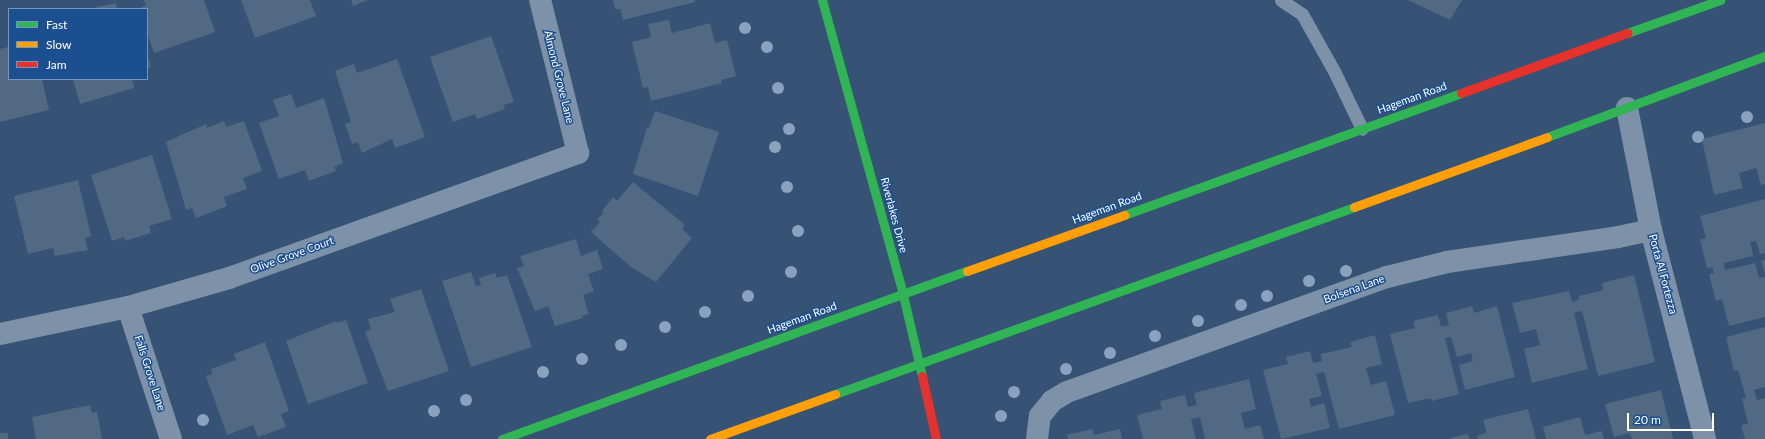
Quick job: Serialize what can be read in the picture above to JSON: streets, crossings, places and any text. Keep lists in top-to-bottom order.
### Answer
{
  "streets": {
    "main road": ["Hageman Road", "Riverlakes Drive"],
    "street": [
      "Almond Grove Lane",
      "Olive Grove Court",
      "Porta Al Fortezza",
      "Bolsena Lane",
      "Falls Grove Lane"
    ]
  },
  "crossings": [
    ["Almond Grove Lane", "Olive Grove Court"],
    ["Hageman Road", "Riverlakes Drive"],
    ["Olive Grove Court", "Falls Grove Lane"],
    ["Porta Al Fortezza", "Bolsena Lane"]
  ],
  "legend": ["Fast", "Slow", "Jam"],
  "scale_bar": "20 m"
}
